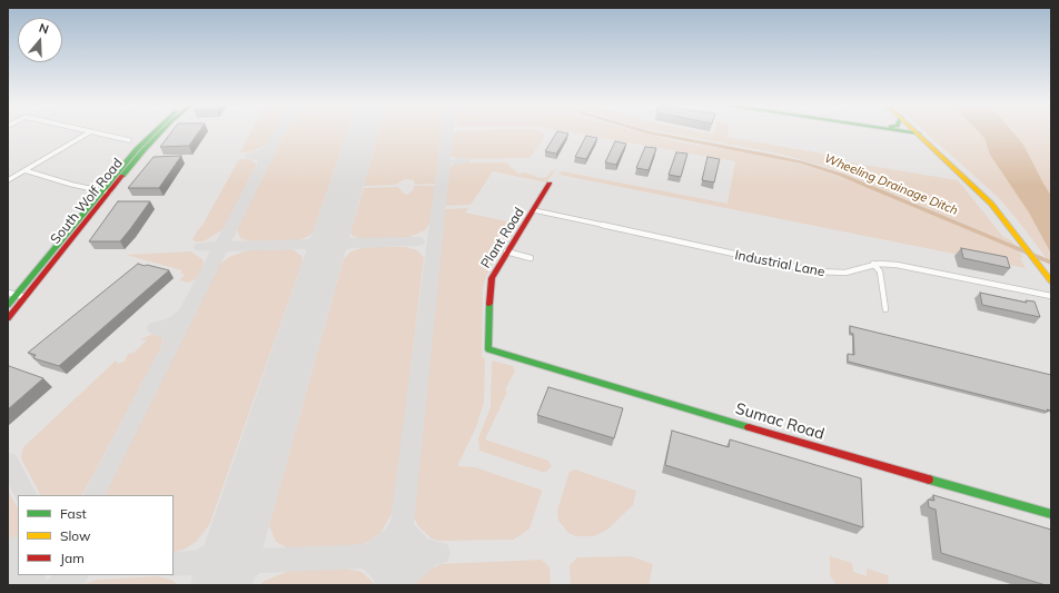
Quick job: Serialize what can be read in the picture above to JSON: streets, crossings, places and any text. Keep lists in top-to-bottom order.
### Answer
{
  "streets": {
    "main road": ["South Wolf Road", "Plant Road", "Sumac Road"],
    "street": ["Industrial Lane"]
  },
  "crossings": [
    ["Plant Road", "Industrial Lane"],
    ["Plant Road", "Sumac Road"]
  ],
  "water": ["Wheeling Drainage Ditch"],
  "legend": ["Fast", "Slow", "Jam"],
  "north": "top"
}
